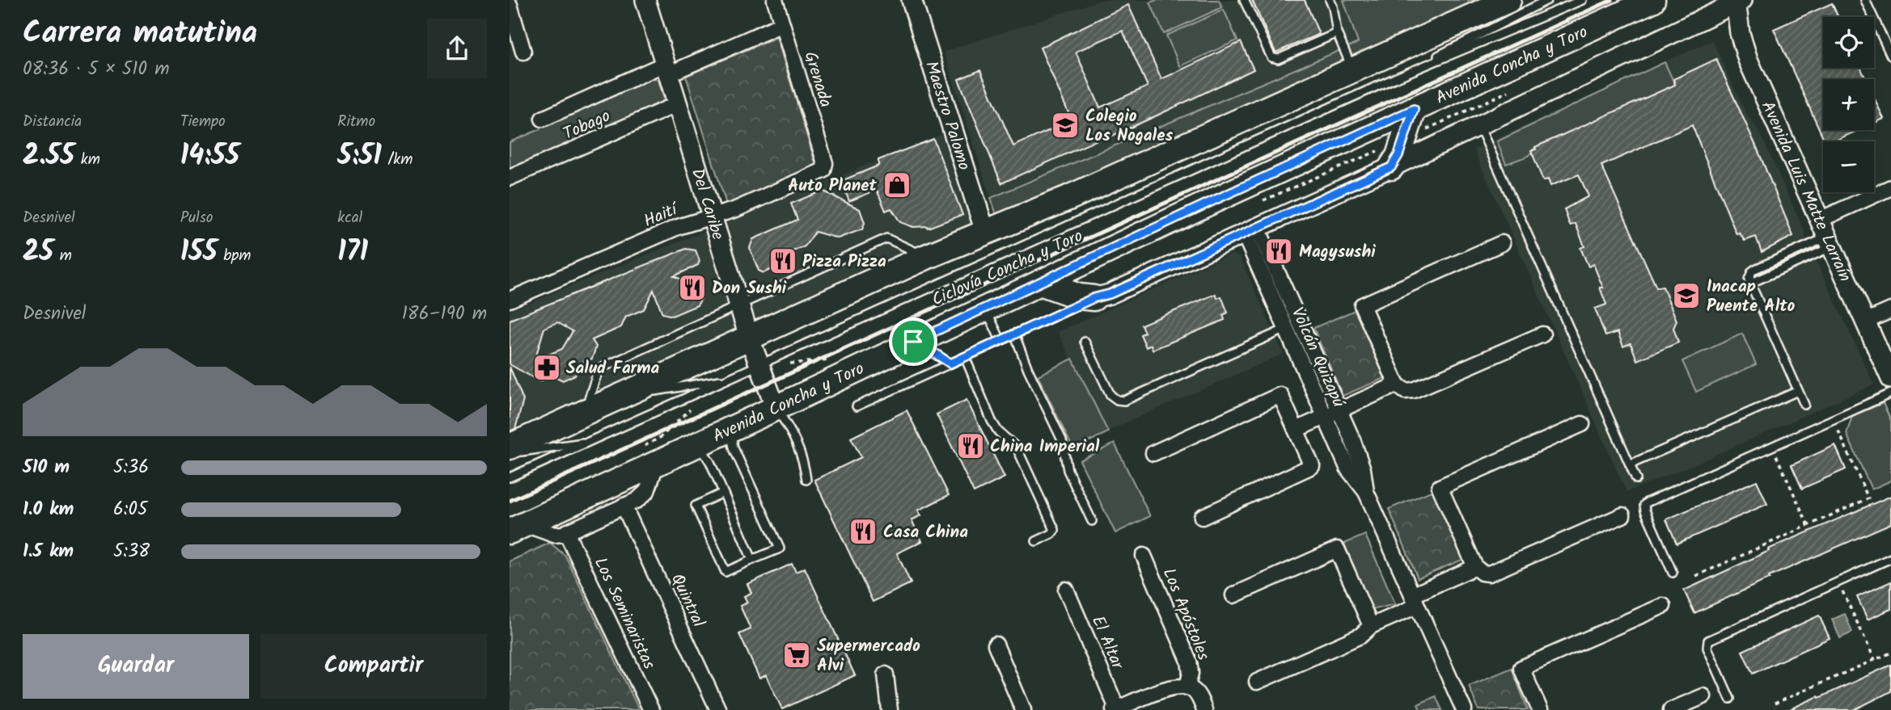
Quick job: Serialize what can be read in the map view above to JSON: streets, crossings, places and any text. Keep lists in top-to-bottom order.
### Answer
{
  "streets": {
    "main road": ["Avenida Concha y Toro"],
    "street": [
      "Grenada",
      "Maestro Palomo",
      "Tobago",
      "Avenida Luis Matte Larraín",
      "Del Caribe",
      "Haití",
      "Volcán Quizapú",
      "Quintral",
      "Los Seminaristas",
      "Los Apóstoles",
      "El Altar"
    ]
  },
  "crossings": [
    ["Avenida Concha y Toro", "Del Caribe"],
    ["Grenada", "Tobago"],
    ["Grenada", "Haití"],
    ["Tobago", "Del Caribe"],
    ["Del Caribe", "Haití"]
  ],
  "places": {
    "school or university": ["Colegio Los Nogales", "Inacap Puente Alto"],
    "shop": ["Auto Planet"],
    "restaurant": [
      "Magysushi",
      "Pizza Pizza",
      "Don Sushi",
      "China Imperial",
      "Casa China"
    ],
    "pharmacy": ["Salud Farma"],
    "supermarket": ["Supermercado Alvi"]
  },
  "page": {
    "heading": ["Carrera matutina", "08:36 · 5 × 510 m"],
    "map_buttons": ["+", "−"],
    "stats": [
      ["Distancia", "2.55 km"],
      ["Tiempo", "14:55"],
      ["Ritmo", "5:51 /km"],
      ["Desnivel", "25 m"],
      ["Pulso", "155 bpm"],
      ["kcal", "171"]
    ],
    "chart": ["Desnivel", "186–190 m"],
    "list": [
      {
        "name": "510 m",
        "note": "5:36"
      },
      {
        "name": "1.0 km",
        "note": "6:05"
      },
      {
        "name": "1.5 km",
        "note": "5:38"
      }
    ],
    "buttons": ["Guardar", "Compartir"]
  }
}
